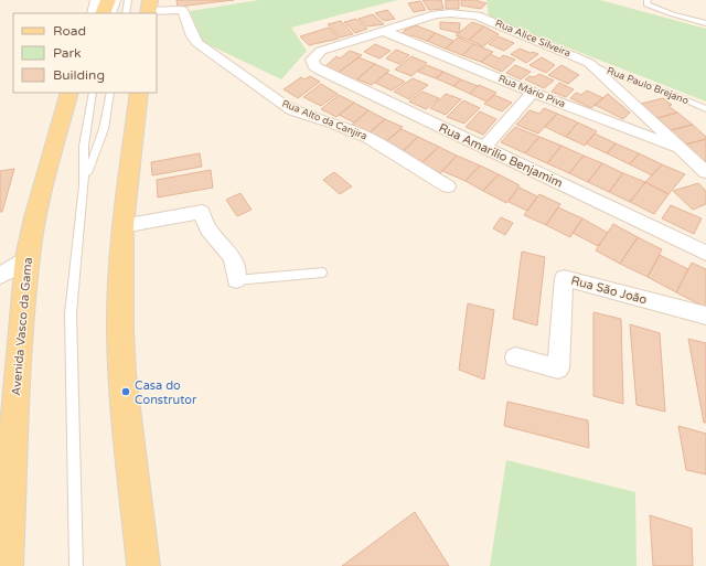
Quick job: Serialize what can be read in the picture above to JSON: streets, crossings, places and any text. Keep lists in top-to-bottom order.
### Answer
{
  "streets": {
    "main road": ["Avenida Vasco da Gama"],
    "street": [
      "Rua Alice Silveira",
      "Rua Mário Piva",
      "Rua Alto da Canjira",
      "Rua Amarilio Benjamim",
      "Rua São João"
    ],
    "lane": ["Rua Paulo Brejano"]
  },
  "crossings": [
    ["Rua Alice Silveira", "Rua Paulo Brejano"],
    ["Rua Alice Silveira", "Rua Mário Piva"],
    ["Rua Alice Silveira", "Rua Amarilio Benjamim"]
  ],
  "places": ["Casa do Construtor"],
  "legend": ["Road", "Park", "Building"]
}
